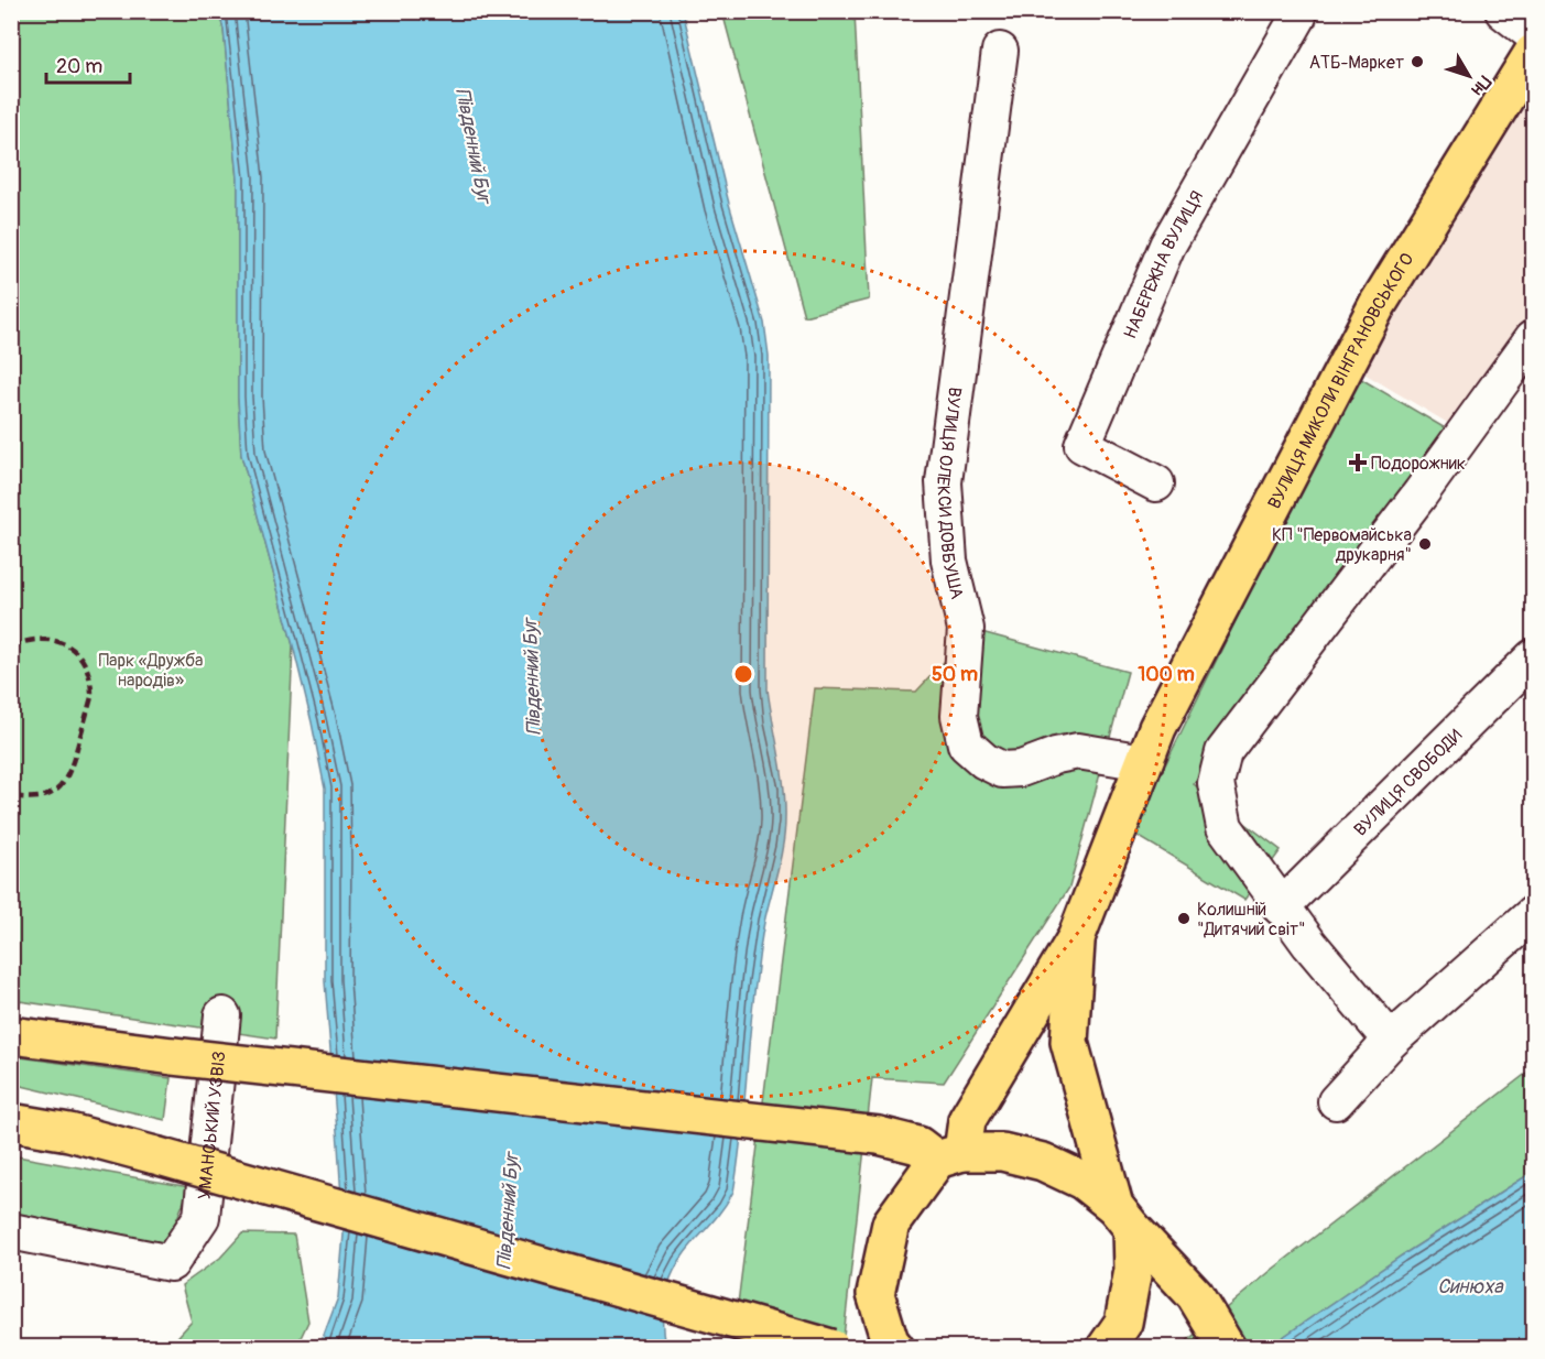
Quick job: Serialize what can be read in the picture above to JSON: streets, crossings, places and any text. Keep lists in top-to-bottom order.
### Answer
{
  "streets": {
    "main road": ["ВУЛИЦЯ МИКОЛИ ВІНГРАНОВСЬКОГО"],
    "street": [
      "НАБЕРЕЖНА ВУЛИЦЯ",
      "ВУЛИЦЯ ОЛЕКСИ ДОВБУША",
      "ВУЛИЦЯ СВОБОДИ",
      "УМАНСЬКИЙ УЗВІЗ"
    ]
  },
  "crossings": [
    ["ВУЛИЦЯ МИКОЛИ ВІНГРАНОВСЬКОГО", "ВУЛИЦЯ ОЛЕКСИ ДОВБУША"]
  ],
  "water": ["Південний Буг", "Синюха"],
  "parks": ["Парк «Дружба народів»"],
  "places": {
    "other": ["АТБ-Маркет", "КП \"Первомайська друкарня\"", "Колишній \"Дитячий світ\""],
    "health": ["Подорожник"]
  },
  "scale_bar": "20 m",
  "north": "bottom right",
  "rings": ["50 m", "100 m"]
}
